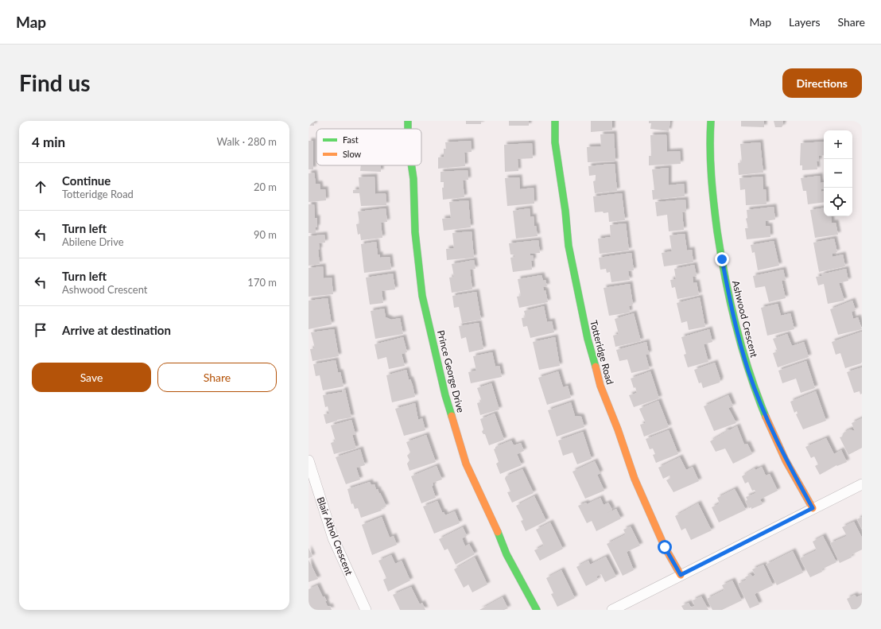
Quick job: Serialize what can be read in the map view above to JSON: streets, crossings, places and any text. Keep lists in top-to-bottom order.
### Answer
{
  "streets": {
    "street": [
      "Ashwood Crescent",
      "Totteridge Road",
      "Prince George Drive",
      "Blair Athol Crescent"
    ]
  },
  "legend": ["Fast", "Slow"],
  "page": {
    "header": "Map",
    "nav": ["Map", "Layers", "Share"],
    "buttons": [
      "Directions",
      ["Save", "Share"]
    ],
    "title": "Find us",
    "heading": ["4 min", "Walk · 280 m"],
    "map_buttons": ["+", "−"],
    "list": [
      ["Continue", "Totteridge Road", "20 m"],
      ["Turn left", "Abilene Drive", "90 m"],
      ["Turn left", "Ashwood Crescent", "170 m"],
      "Arrive at destination"
    ]
  }
}
